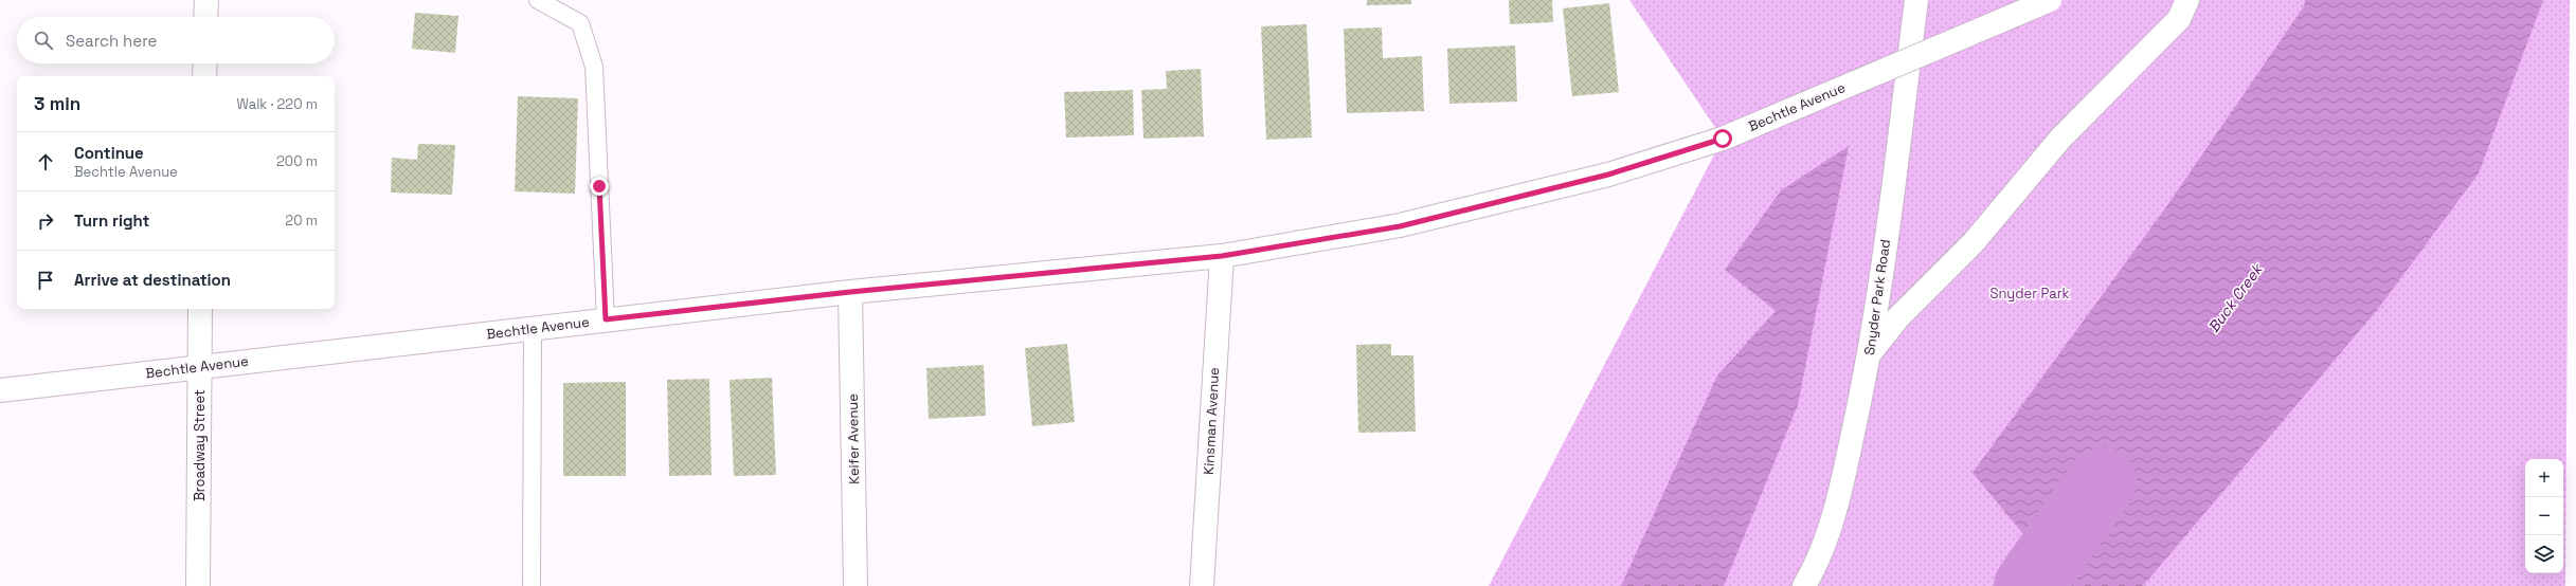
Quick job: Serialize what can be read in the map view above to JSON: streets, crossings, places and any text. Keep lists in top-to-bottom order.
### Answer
{
  "streets": {
    "main road": [
      "Bechtle Avenue",
      "Snyder Park Road",
      "Kinsman Avenue",
      "Keifer Avenue",
      "Broadway Street"
    ]
  },
  "crossings": [
    ["Bechtle Avenue", "Kinsman Avenue"],
    ["Bechtle Avenue", "Keifer Avenue"],
    ["Bechtle Avenue", "Broadway Street"]
  ],
  "water": ["Buck Creek"],
  "parks": ["Snyder Park"],
  "page": {
    "search": "Search here",
    "heading": ["3 min", "Walk · 220 m"],
    "list": [
      ["Continue", "Bechtle Avenue", "200 m"],
      ["Turn right", "20 m"],
      "Arrive at destination"
    ],
    "map_buttons": ["+", "−"]
  }
}
